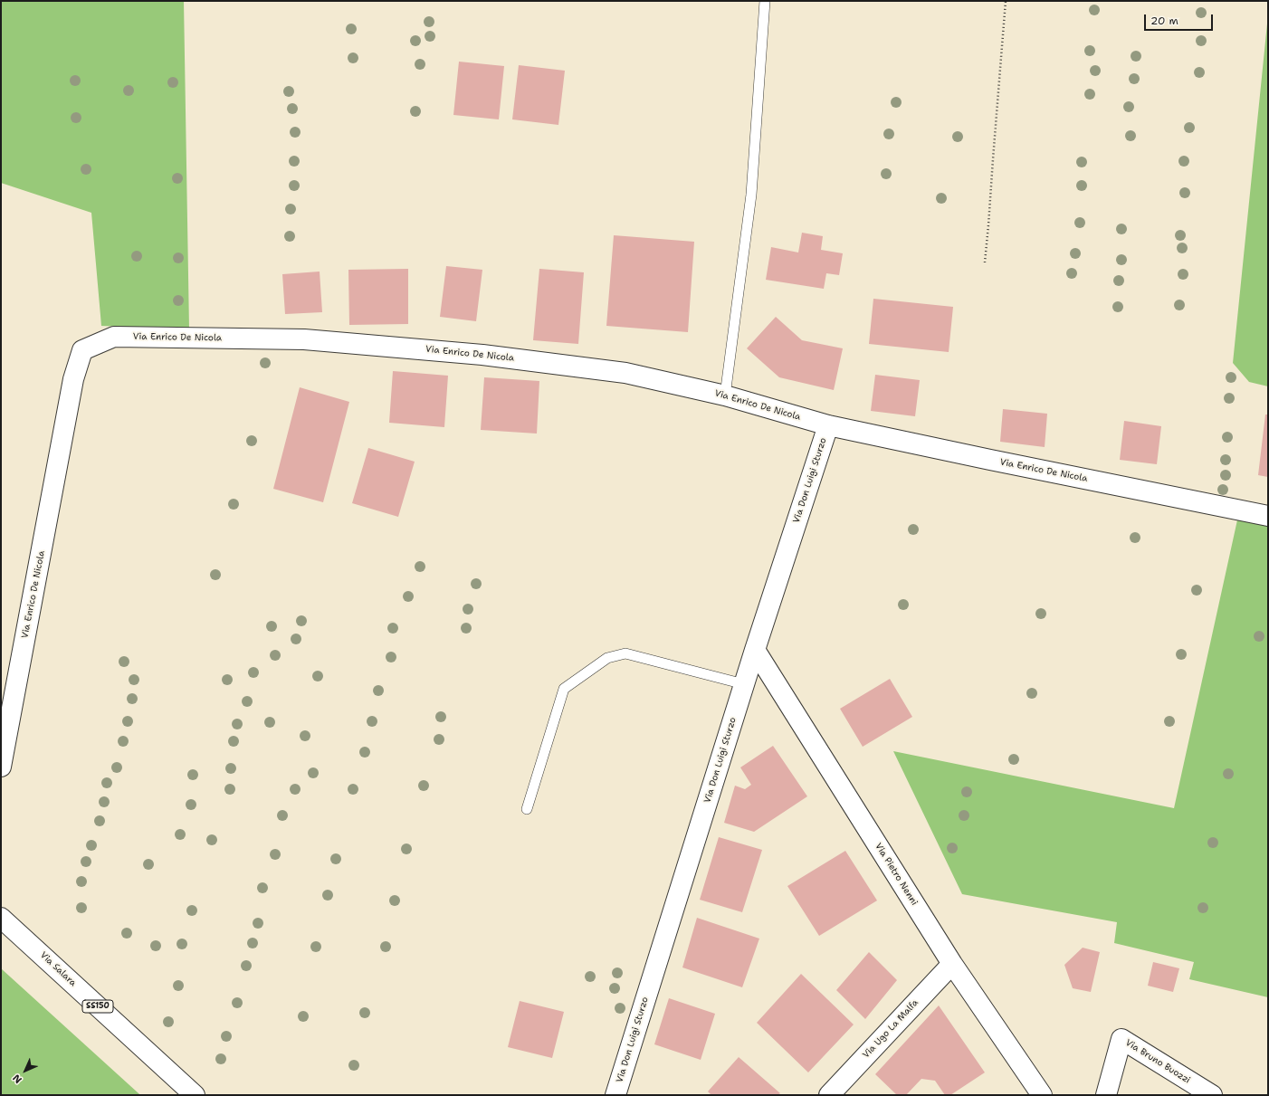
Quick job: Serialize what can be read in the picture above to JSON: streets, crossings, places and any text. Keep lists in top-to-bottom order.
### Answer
{
  "streets": {
    "street": [
      "Via Enrico De Nicola",
      "Via Don Luigi Sturzo",
      "Via Pietro Nenni",
      "Via Salara",
      "SS150",
      "Via Ugo La Malfa",
      "Via Bruno Buozzi"
    ]
  },
  "crossings": [
    ["Via Enrico De Nicola", "Via Don Luigi Sturzo"],
    ["Via Don Luigi Sturzo", "Via Pietro Nenni"],
    ["Via Pietro Nenni", "Via Ugo La Malfa"]
  ],
  "scale_bar": "20 m",
  "north": "bottom left"
}
